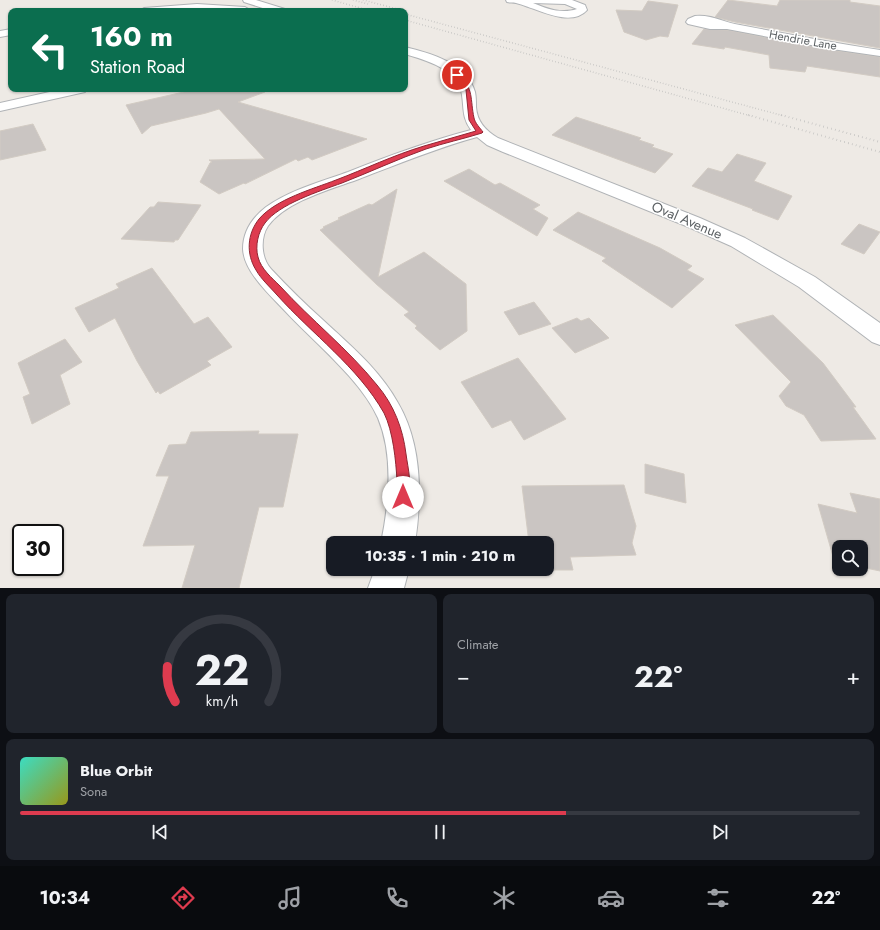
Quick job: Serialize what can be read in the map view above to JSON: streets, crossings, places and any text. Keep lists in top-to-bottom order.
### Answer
{
  "streets": {
    "street": ["Hendrie Lane", "Oval Avenue"]
  },
  "page": {
    "turn": ["160 m", "Station Road"],
    "limit": "30",
    "trip": "10:35 · 1 min · 210 m",
    "tile": "Climate",
    "heat": ["−", "22°", "+"],
    "song": ["Blue Orbit", "Sona"],
    "tabs": ["10:34", "22°"],
    "gauge": ["22", "km/h"]
  }
}
